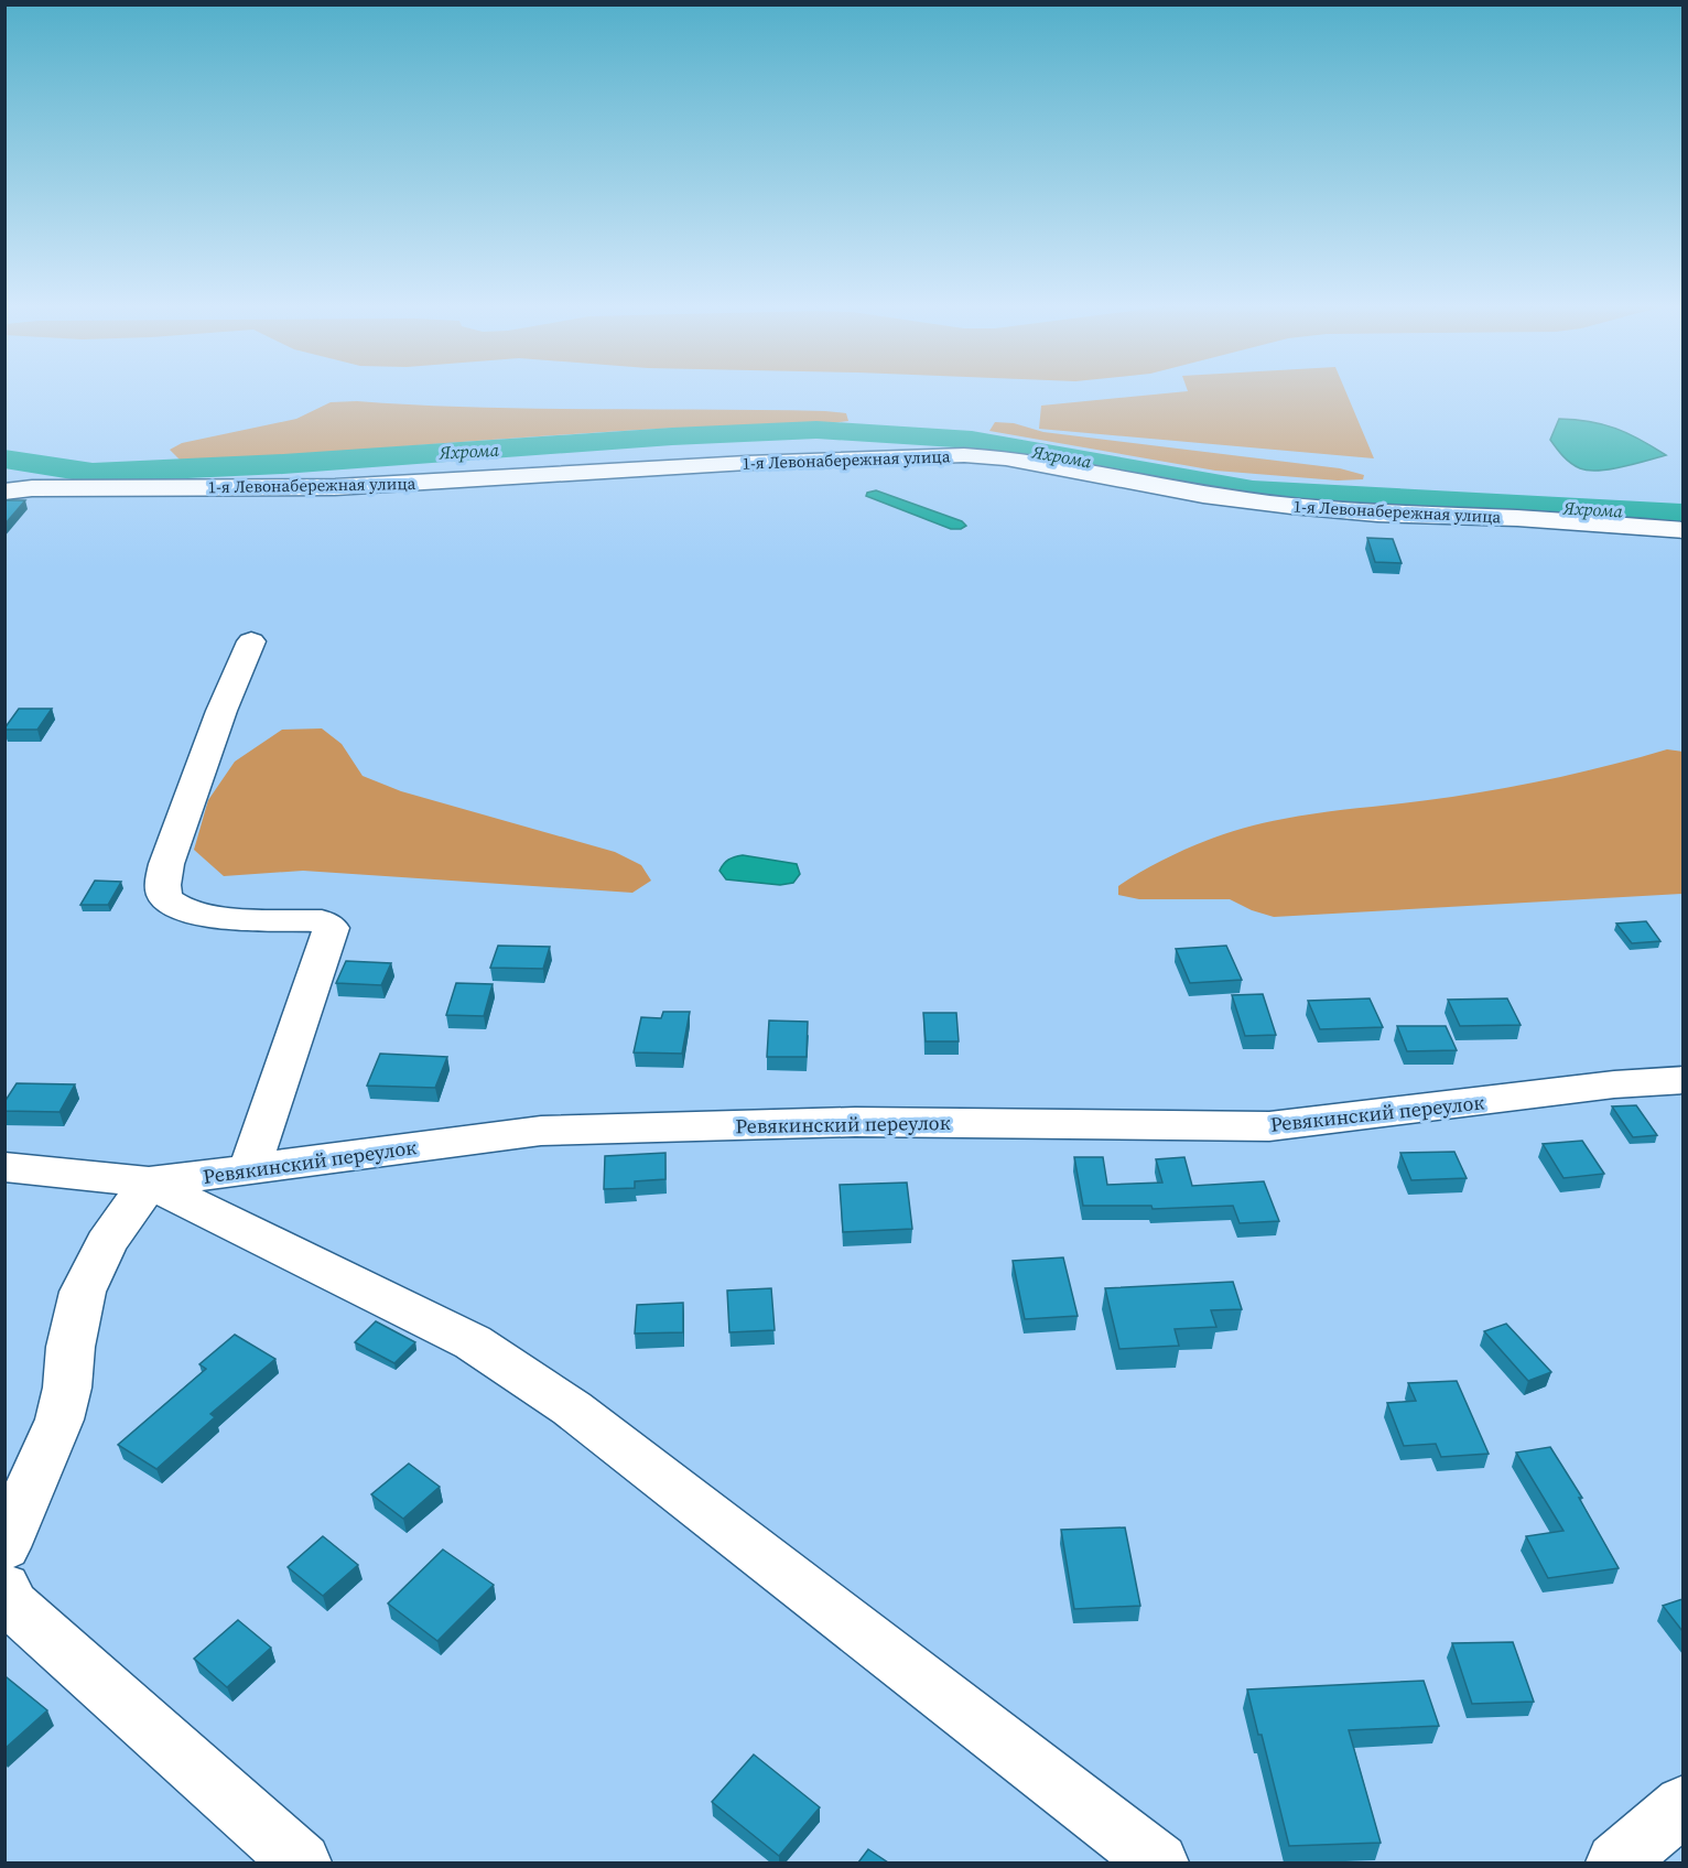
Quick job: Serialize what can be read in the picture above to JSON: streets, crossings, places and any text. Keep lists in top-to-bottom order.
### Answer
{
  "streets": {
    "street": ["1-я Левонабережная улица", "Ревякинский переулок"]
  },
  "water": ["Яхрома"]
}
